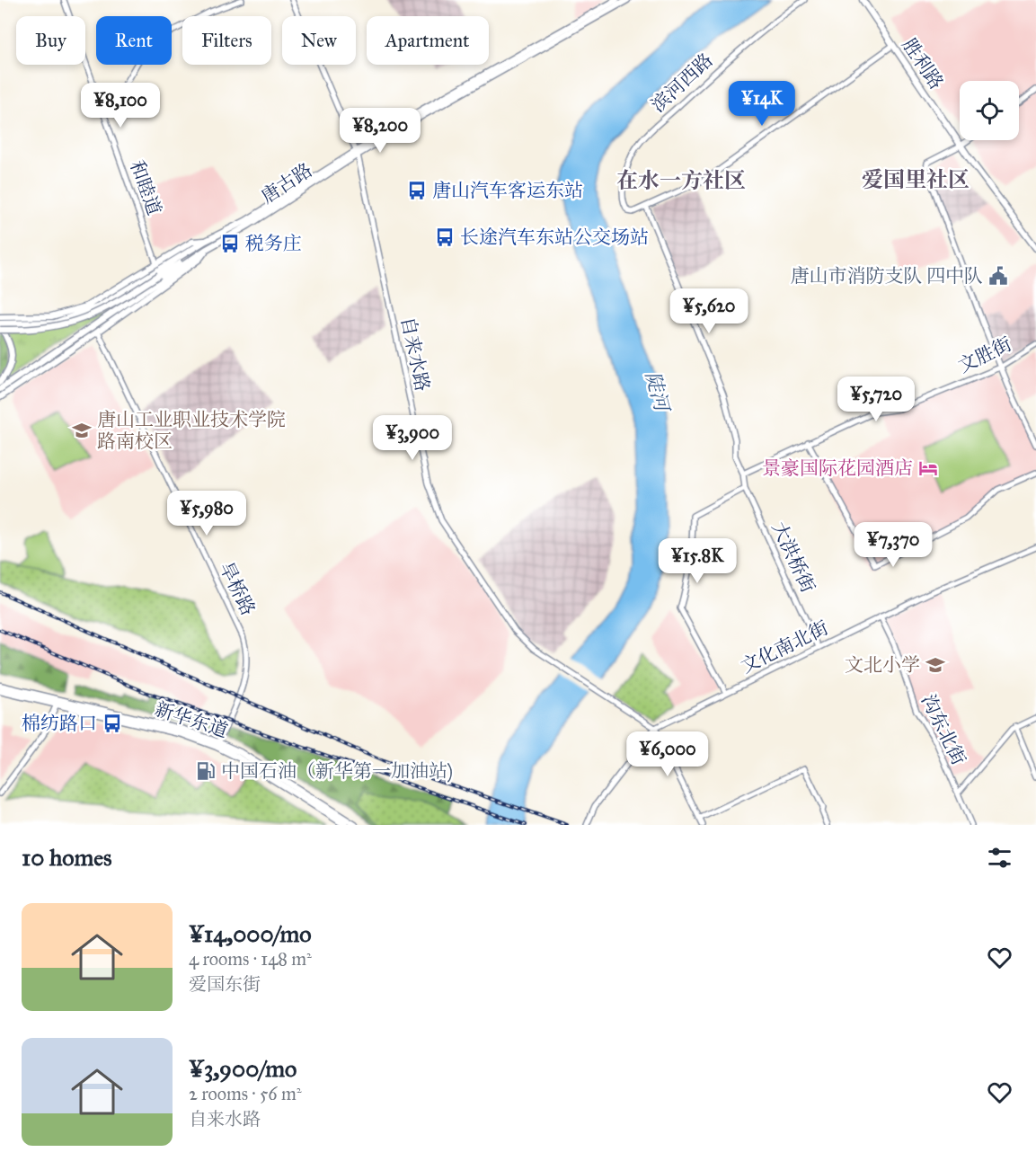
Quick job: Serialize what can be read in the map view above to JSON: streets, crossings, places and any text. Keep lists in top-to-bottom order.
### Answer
{
  "streets": {
    "main road": ["胜利路", "唐古路", "新华东道"],
    "street": [
      "滨河西路",
      "和睦道",
      "自来水路",
      "文胜街",
      "大洪桥街",
      "旱桥路",
      "文化南北街",
      "沟东北街"
    ]
  },
  "crossings": [
    ["滨河西路", "大洪桥街"],
    ["唐古路", "自来水路"],
    ["自来水路", "文化南北街"],
    ["文胜街", "大洪桥街"],
    ["大洪桥街", "文化南北街"],
    ["旱桥路", "新华东道"],
    ["文化南北街", "沟东北街"]
  ],
  "districts": ["爱国里社区", "在水一方社区"],
  "water": ["陡河"],
  "places": {
    "bus stop": [
      "唐山汽车客运东站",
      "长途汽车东站公交场站",
      "税务庄",
      "棉纺路口"
    ],
    "public building": ["唐山市消防支队 四中队"],
    "school or university": ["唐山工业职业技术学院 路南校区", "文北小学"],
    "hotel": ["景豪国际花园酒店"],
    "fuel station": ["中国石油（新华第一加油站)"]
  },
  "page": {
    "chip": [
      "Buy",
      "Rent",
      "Filters",
      "New",
      "Apartment"
    ],
    "price": [
      "¥14K",
      "¥8,100",
      "¥8,200",
      "¥5,620",
      "¥5,720",
      "¥3,900",
      "¥5,980",
      "¥7,370",
      "¥15.8K",
      "¥6,000"
    ],
    "heading": "10 homes",
    "list": [
      {
        "name": "¥14,000/mo",
        "note": "4 rooms · 148 m² · 爱国东街"
      },
      {
        "name": "¥3,900/mo",
        "note": "2 rooms · 56 m² · 自来水路"
      }
    ]
  }
}
